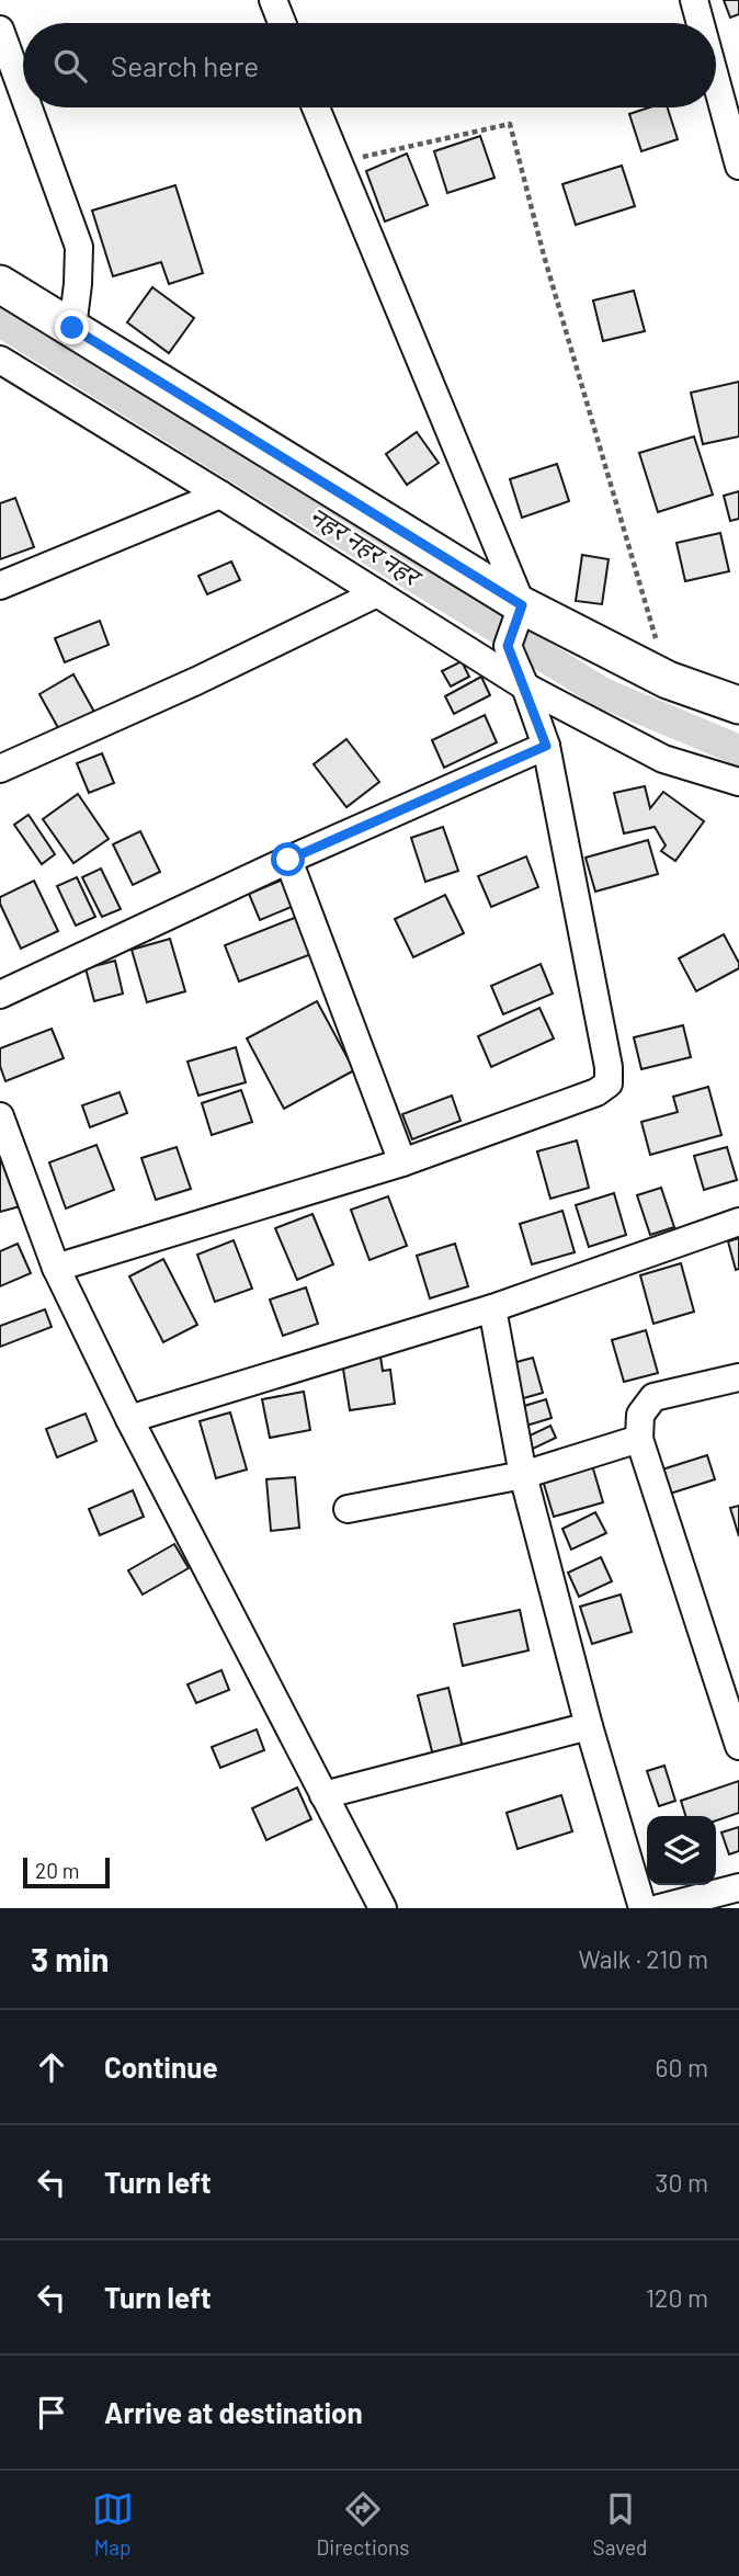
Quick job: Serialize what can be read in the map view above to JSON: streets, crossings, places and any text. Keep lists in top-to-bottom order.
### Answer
{
  "water": ["नहर नहर नहर"],
  "scale_bar": "20 m",
  "page": {
    "search": "Search here",
    "scale": "20 m",
    "heading": ["3 min", "Walk · 210 m"],
    "list": [
      ["Continue", "60 m"],
      ["Turn left", "30 m"],
      ["Turn left", "120 m"],
      "Arrive at destination"
    ],
    "nav": ["Map", "Directions", "Saved"]
  }
}
